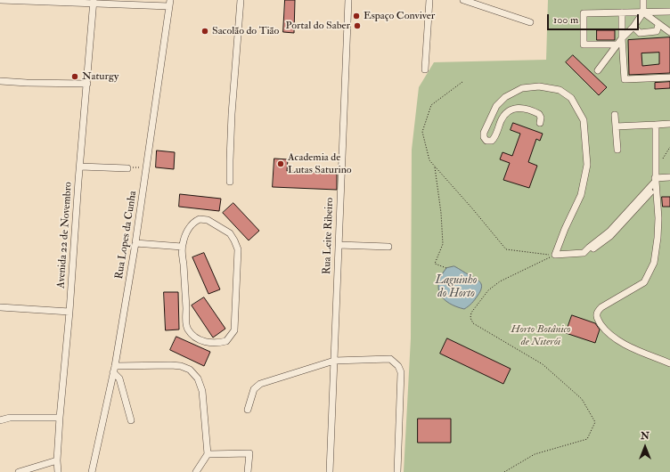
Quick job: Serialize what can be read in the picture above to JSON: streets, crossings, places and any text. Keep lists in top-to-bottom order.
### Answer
{
  "streets": {
    "street": ["Avenida 22 de Novembro", "Rua Lopes da Cunha", "Rua Leite Ribeiro"]
  },
  "water": ["Laguinho do Horto"],
  "parks": ["Horto Botânico de Niterói"],
  "places": [
    "Espaço Conviver",
    "Portal do Saber",
    "Sacolão do Tião",
    "Naturgy",
    "Academia de Lutas Saturino"
  ],
  "scale_bar": "100 m",
  "north": "top"
}
